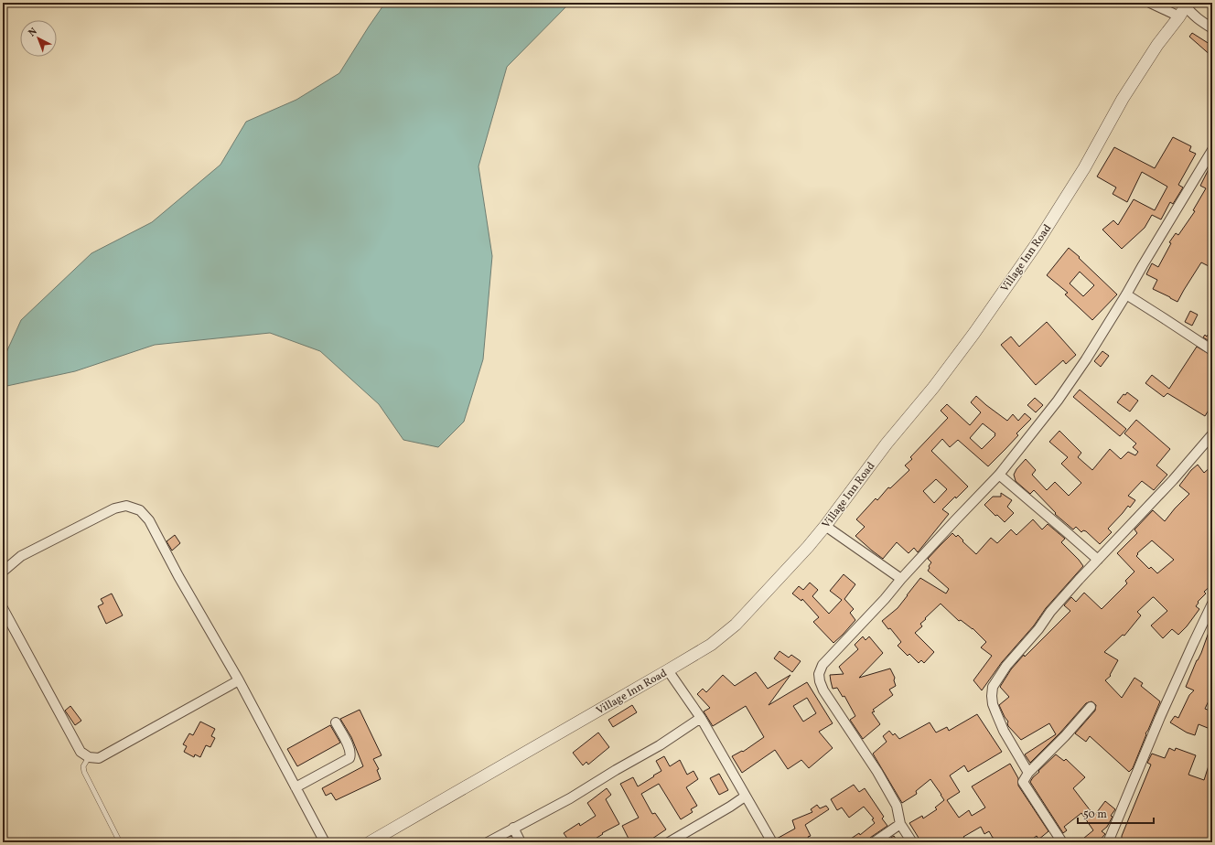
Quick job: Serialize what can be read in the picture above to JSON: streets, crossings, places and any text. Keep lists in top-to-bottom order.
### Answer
{
  "streets": {
    "street": ["Village Inn Road"]
  },
  "scale_bar": "50 m",
  "north": "top left"
}
